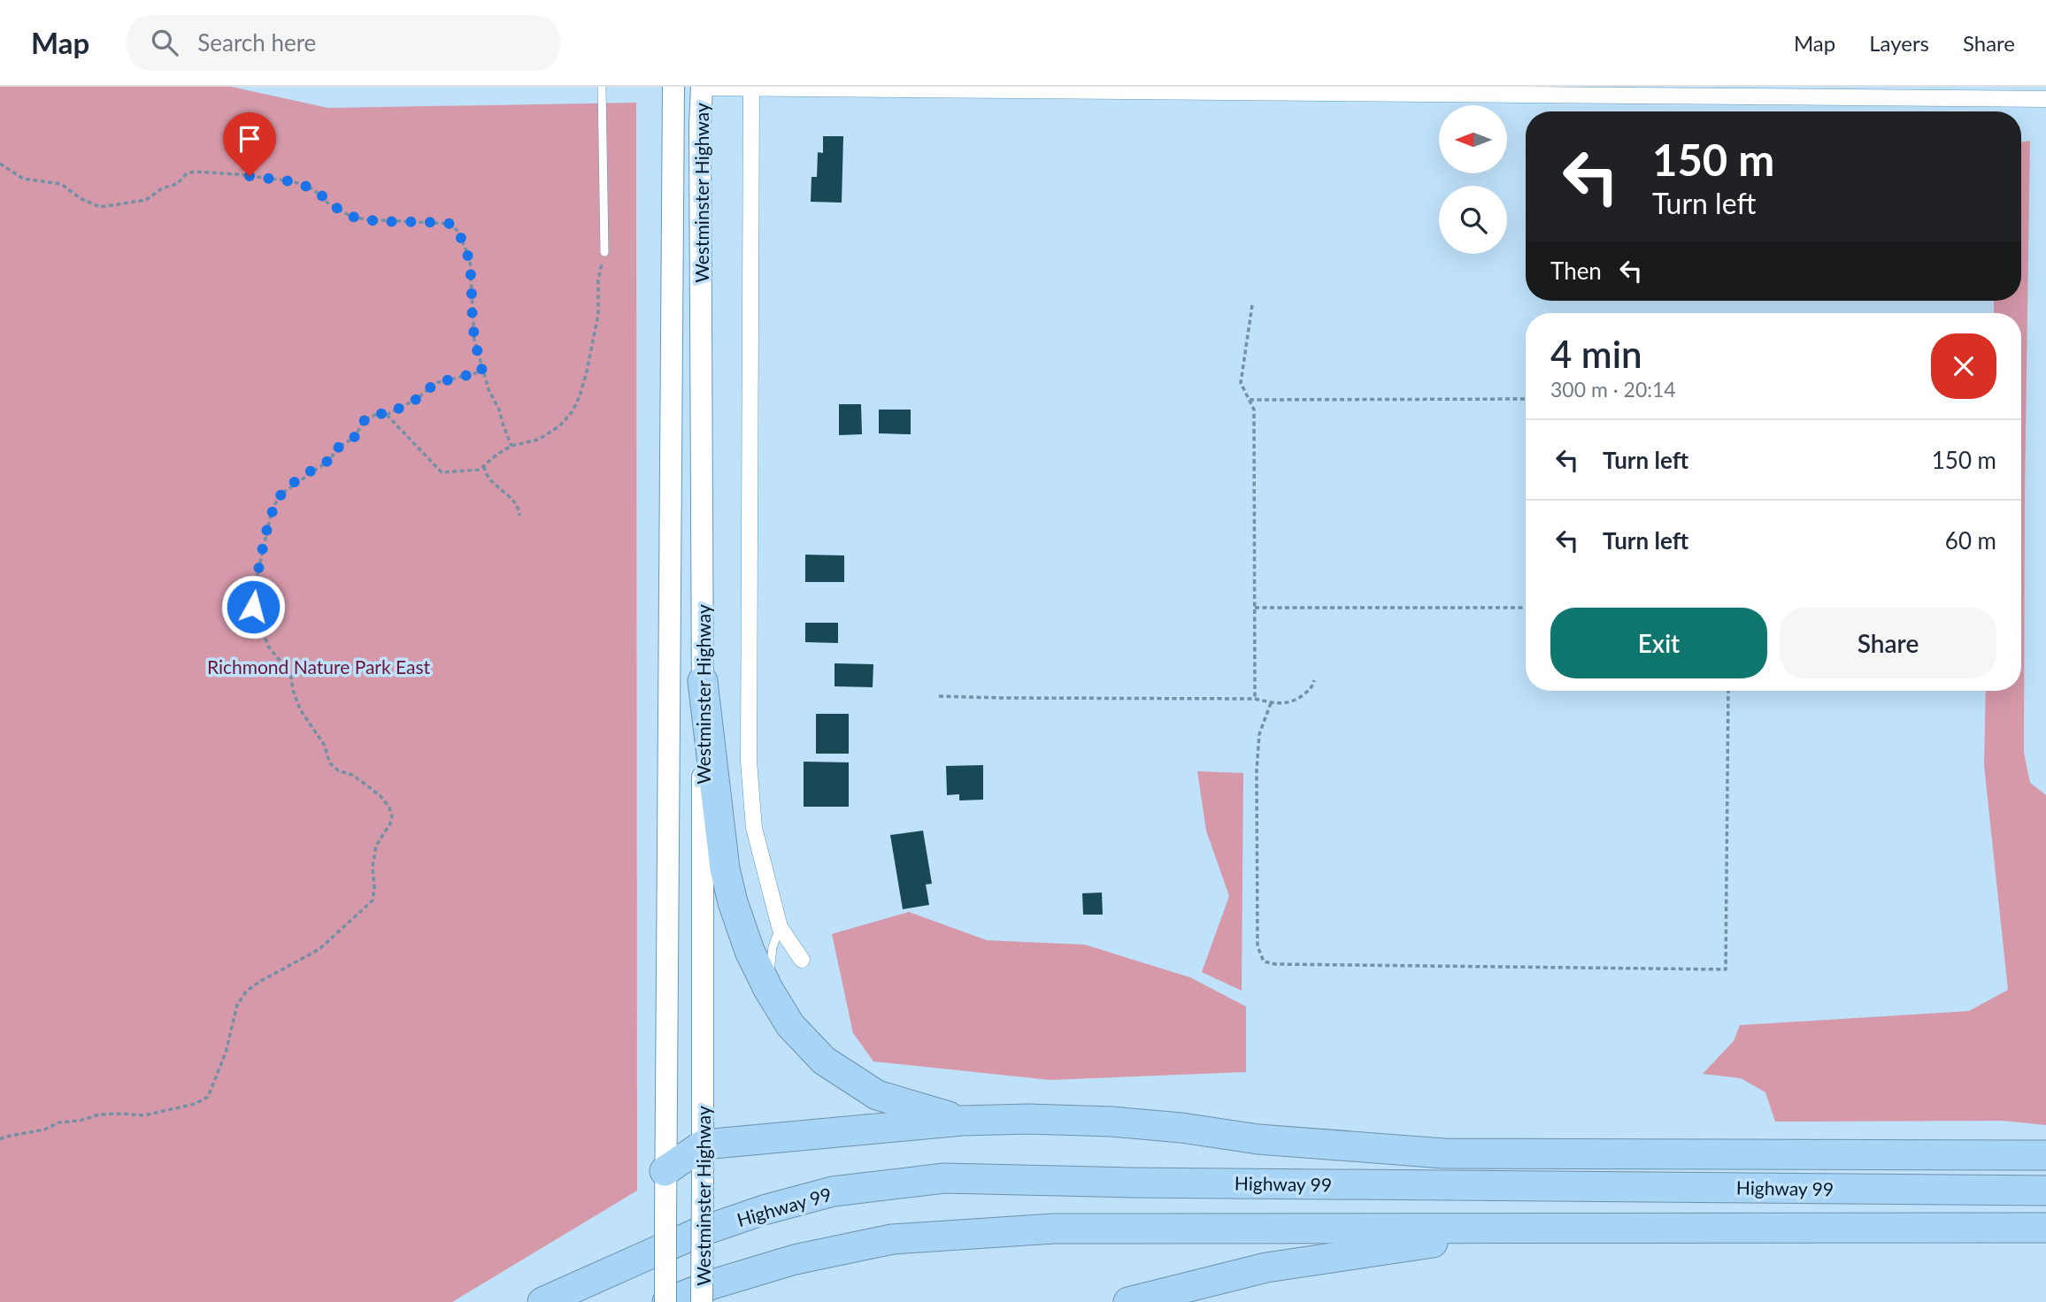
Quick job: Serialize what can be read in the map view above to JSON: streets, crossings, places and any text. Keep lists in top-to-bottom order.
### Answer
{
  "streets": {
    "highway": ["Highway 99"],
    "main road": ["Westminster Highway"]
  },
  "parks": ["Richmond Nature Park East"],
  "north": "left",
  "page": {
    "header": "Map",
    "search": "Search here",
    "nav": ["Map", "Layers", "Share"],
    "turn": ["150 m", "Turn left"],
    "then": "Then",
    "heading": ["4 min", "300 m · 20:14"],
    "list": [
      {
        "name": "Turn left",
        "value": "150 m"
      },
      {
        "name": "Turn left",
        "value": "60 m"
      }
    ],
    "buttons": ["Exit", "Share"]
  }
}
